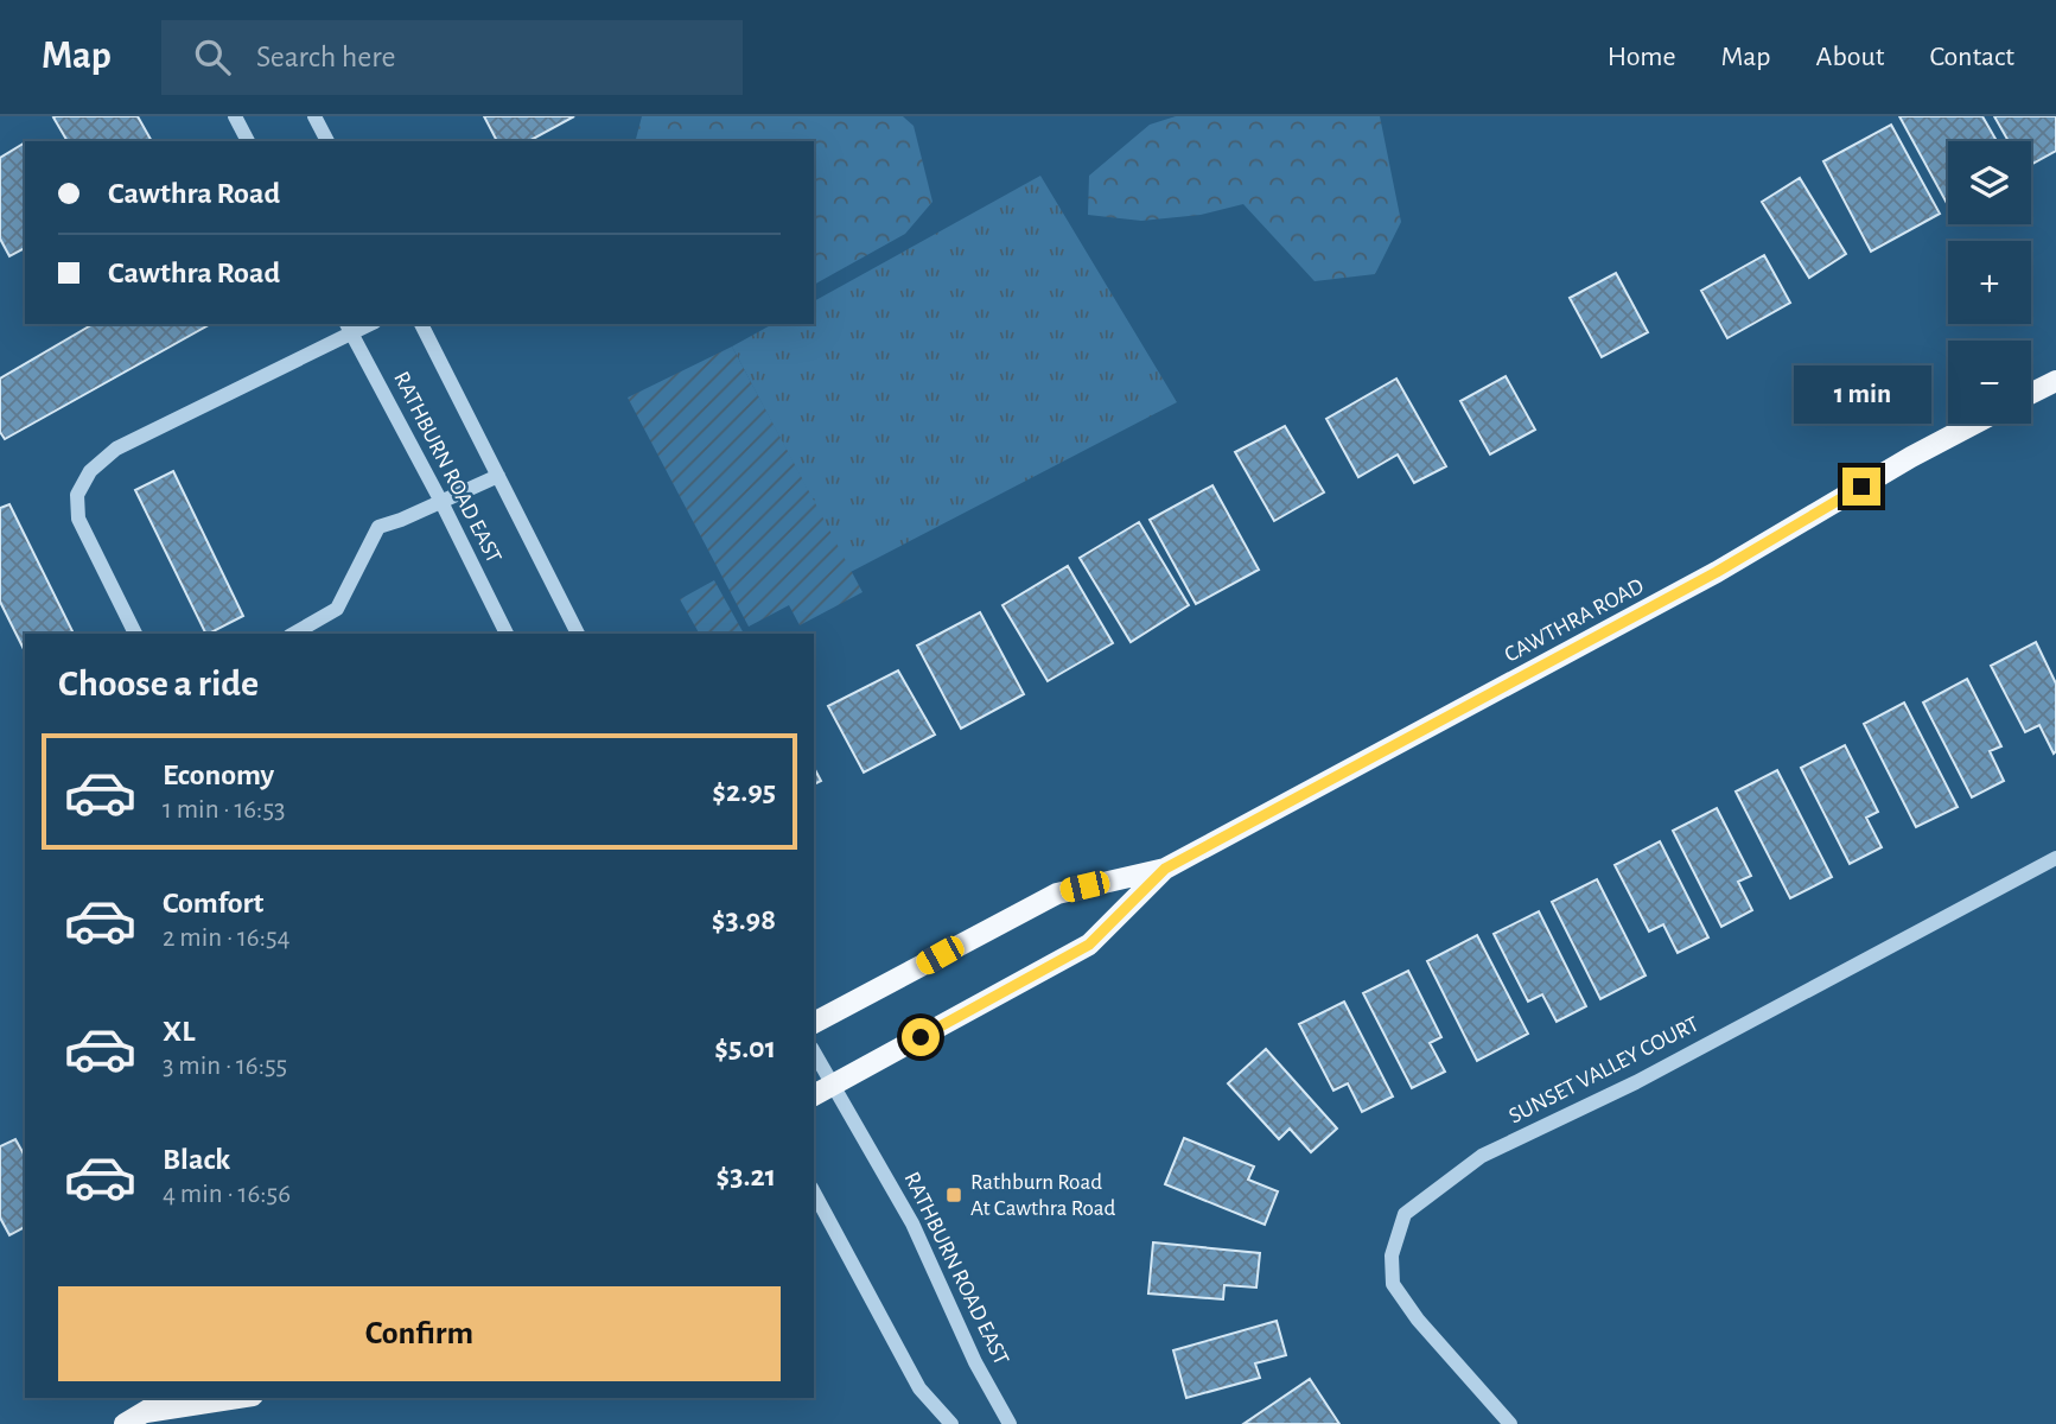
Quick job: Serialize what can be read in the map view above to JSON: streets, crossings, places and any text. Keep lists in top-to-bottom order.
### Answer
{
  "streets": {
    "main road": ["CAWTHRA ROAD"],
    "street": ["RATHBURN ROAD EAST", "SUNSET VALLEY COURT"]
  },
  "crossings": [
    ["RATHBURN ROAD EAST", "CAWTHRA ROAD"]
  ],
  "places": {
    "transit": ["Rathburn Road At Cawthra Road"]
  },
  "page": {
    "header": "Map",
    "search": "Search here",
    "nav": [
      "Home",
      "Map",
      "About",
      "Contact"
    ],
    "map_buttons": ["+", "−"],
    "banner": ["Cawthra Road", "Cawthra Road"],
    "bubble": "1 min",
    "heading": "Choose a ride",
    "list": [
      {
        "name": "Economy",
        "note": "1 min · 16:53",
        "value": "$2.95"
      },
      {
        "name": "Comfort",
        "note": "2 min · 16:54",
        "value": "$3.98"
      },
      {
        "name": "XL",
        "note": "3 min · 16:55",
        "value": "$5.01"
      },
      {
        "name": "Black",
        "note": "4 min · 16:56",
        "value": "$3.21"
      }
    ],
    "buttons": "Confirm"
  }
}
